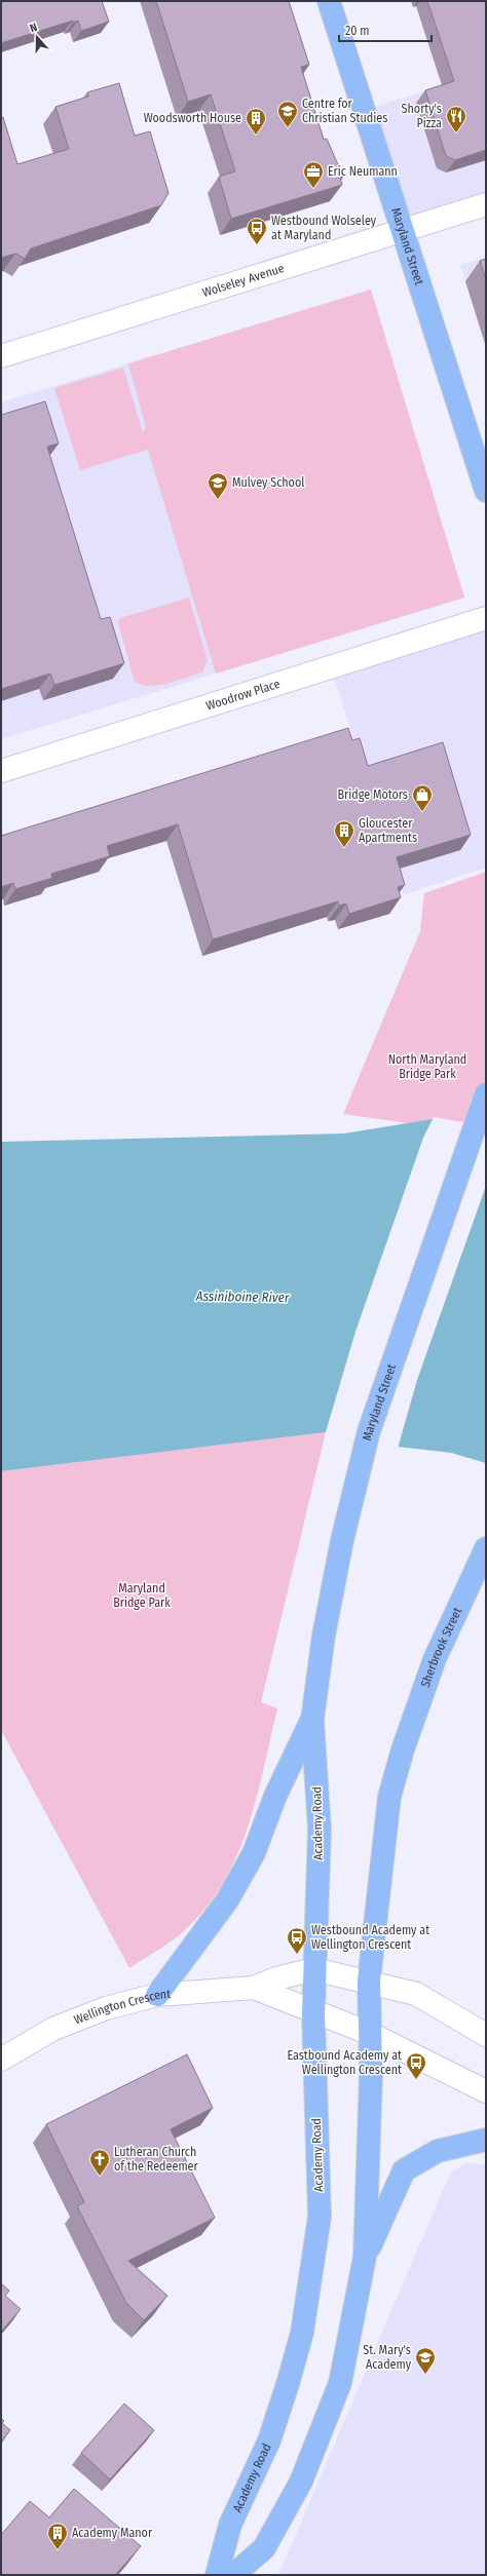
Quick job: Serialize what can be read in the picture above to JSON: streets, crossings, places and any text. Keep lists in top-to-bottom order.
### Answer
{
  "streets": {
    "main road": ["Maryland Street", "Sherbrook Street", "Academy Road"],
    "street": ["Wolseley Avenue", "Woodrow Place", "Wellington Crescent"]
  },
  "crossings": [
    ["Maryland Street", "Wolseley Avenue"],
    ["Maryland Street", "Academy Road"],
    ["Sherbrook Street", "Wellington Crescent"],
    ["Academy Road", "Wellington Crescent"]
  ],
  "water": ["Assiniboine River"],
  "parks": ["North Maryland Bridge Park", "Maryland Bridge Park"],
  "places": {
    "school or university": ["Centre for Christian Studies", "Mulvey School", "St. Mary's Academy"],
    "restaurant": ["Shorty's Pizza"],
    "building": ["Woodsworth House", "Gloucester Apartments", "Academy Manor"],
    "office": ["Eric Neumann"],
    "bus stop": ["Westbound Wolseley at Maryland", "Westbound Academy at Wellington Crescent", "Eastbound Academy at Wellington Crescent"],
    "shop": ["Bridge Motors"],
    "church": ["Lutheran Church of the Redeemer"]
  },
  "scale_bar": "20 m",
  "north": "top"
}
